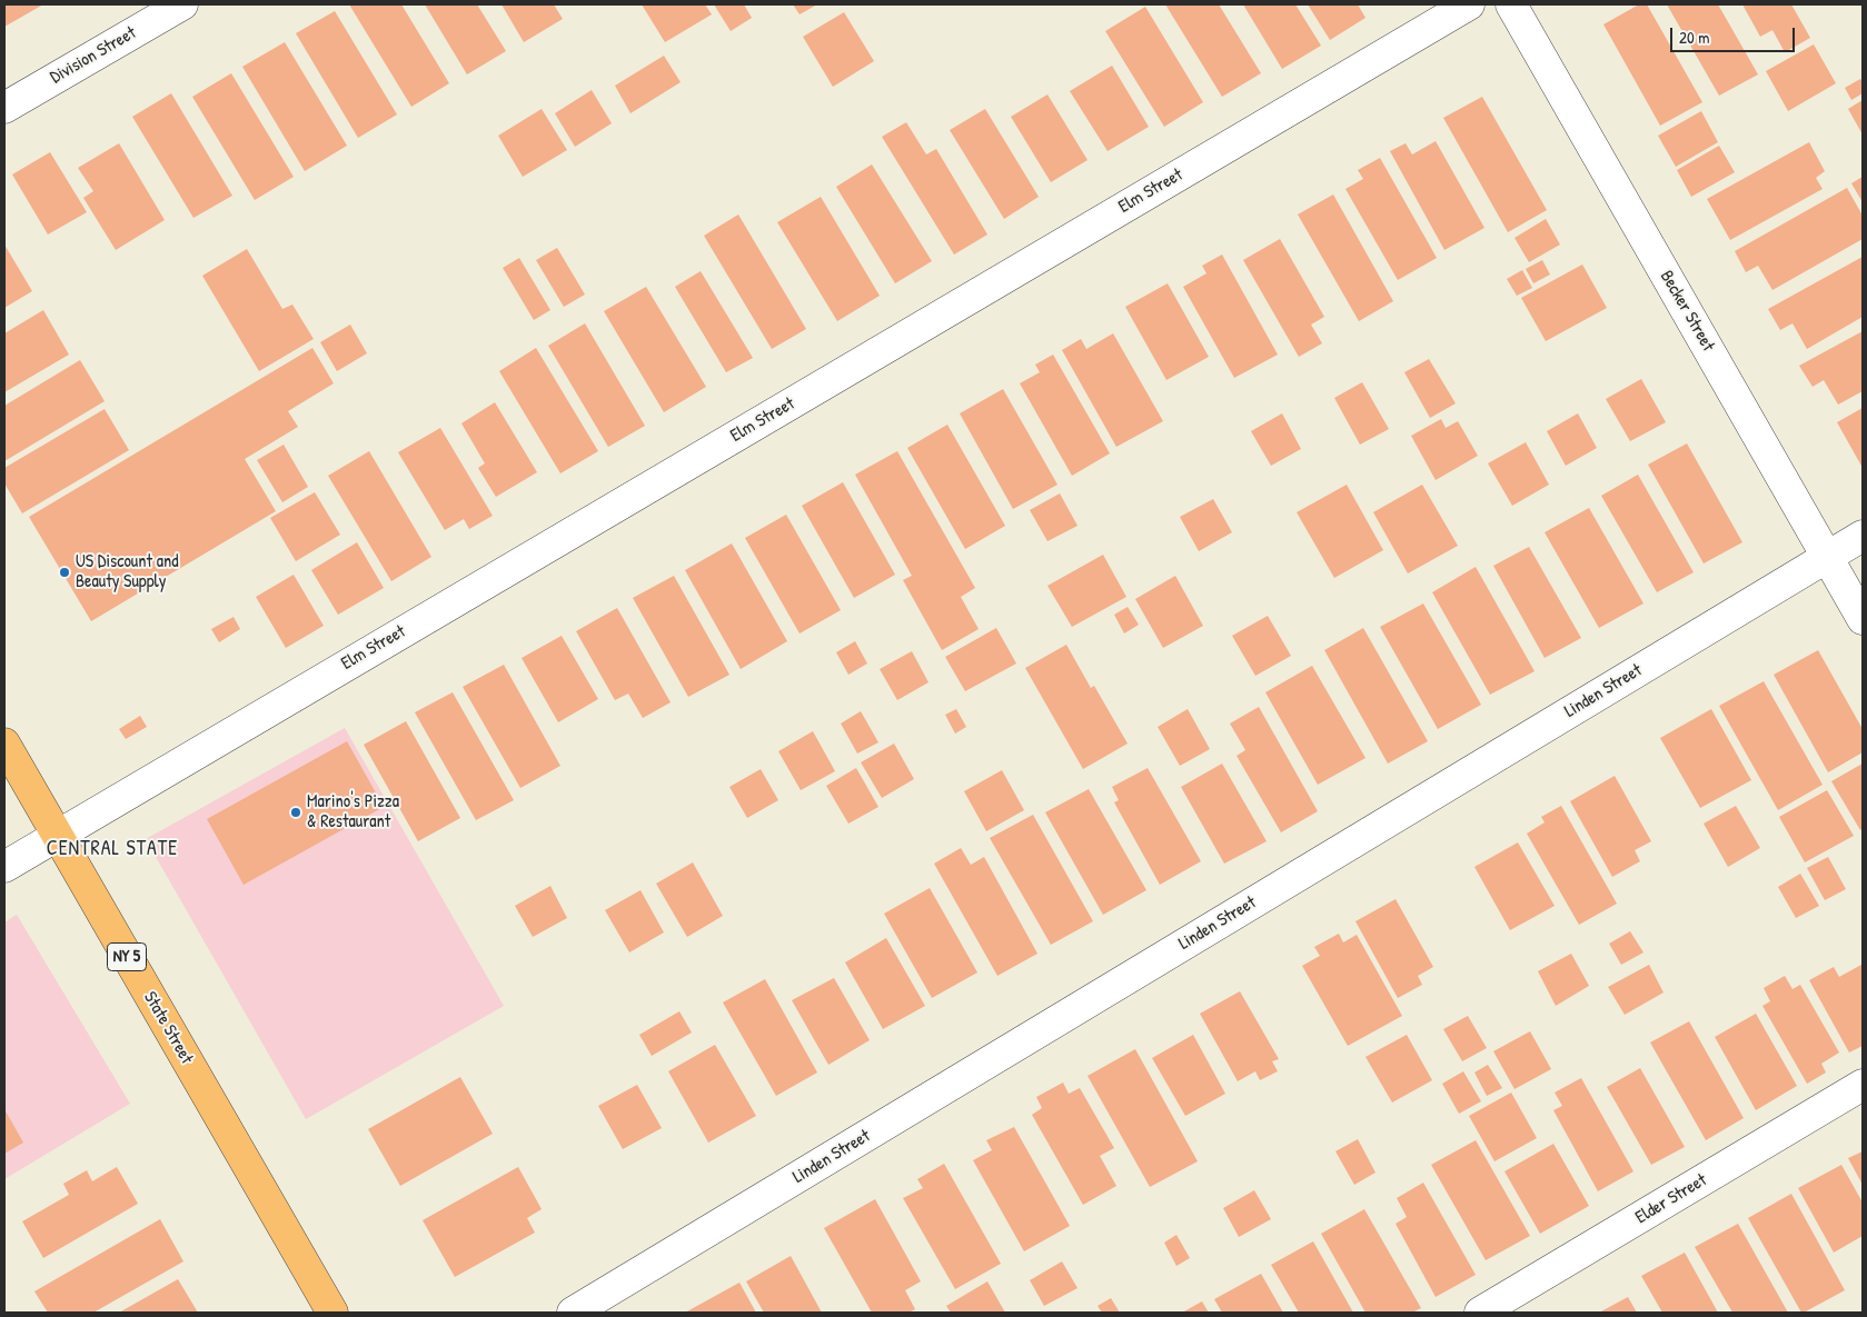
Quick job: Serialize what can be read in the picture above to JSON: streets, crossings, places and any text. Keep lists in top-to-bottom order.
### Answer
{
  "streets": {
    "main road": ["NY 5", "State Street"],
    "street": [
      "Division Street",
      "Elm Street",
      "Becker Street",
      "Linden Street",
      "Elder Street"
    ]
  },
  "crossings": [
    ["Elm Street", "State Street"],
    ["Becker Street", "Linden Street"]
  ],
  "districts": ["CENTRAL STATE"],
  "places": ["US Discount and Beauty Supply", "Marino's Pizza & Restaurant"],
  "scale_bar": "20 m"
}
